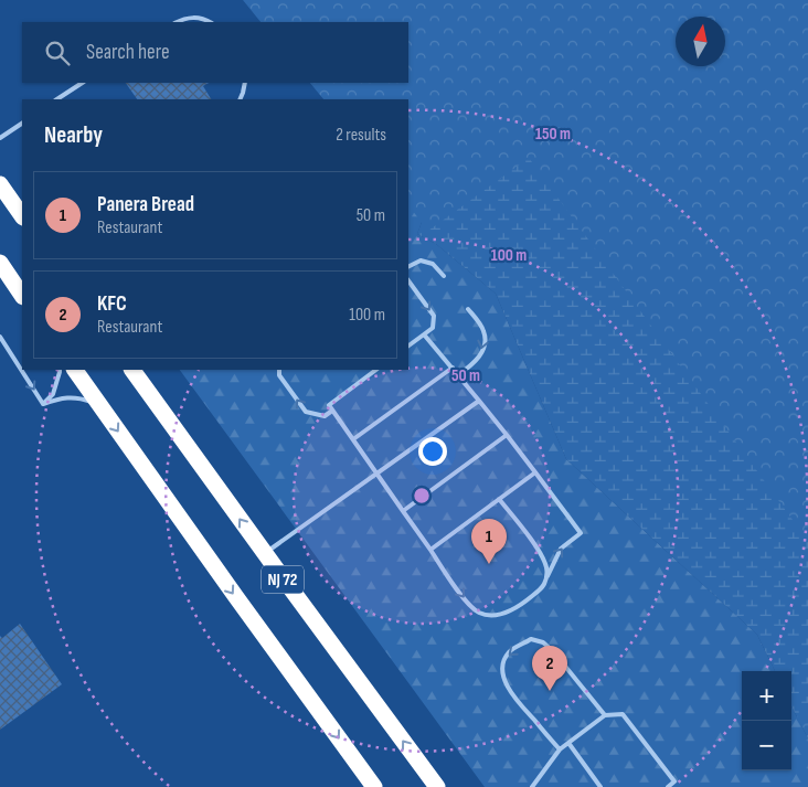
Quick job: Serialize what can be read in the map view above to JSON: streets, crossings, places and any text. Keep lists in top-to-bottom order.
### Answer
{
  "streets": {
    "highway": ["NJ 72"]
  },
  "north": "top",
  "page": {
    "search": "Search here",
    "heading": ["Nearby", "2 results"],
    "list": [
      {
        "mark": "1",
        "name": "Panera Bread",
        "note": "Restaurant",
        "value": "50 m"
      },
      {
        "mark": "2",
        "name": "KFC",
        "note": "Restaurant",
        "value": "100 m"
      }
    ],
    "pins": ["1", "2"],
    "map_buttons": ["+", "−"]
  },
  "rings": ["150 m", "100 m", "50 m"]
}
